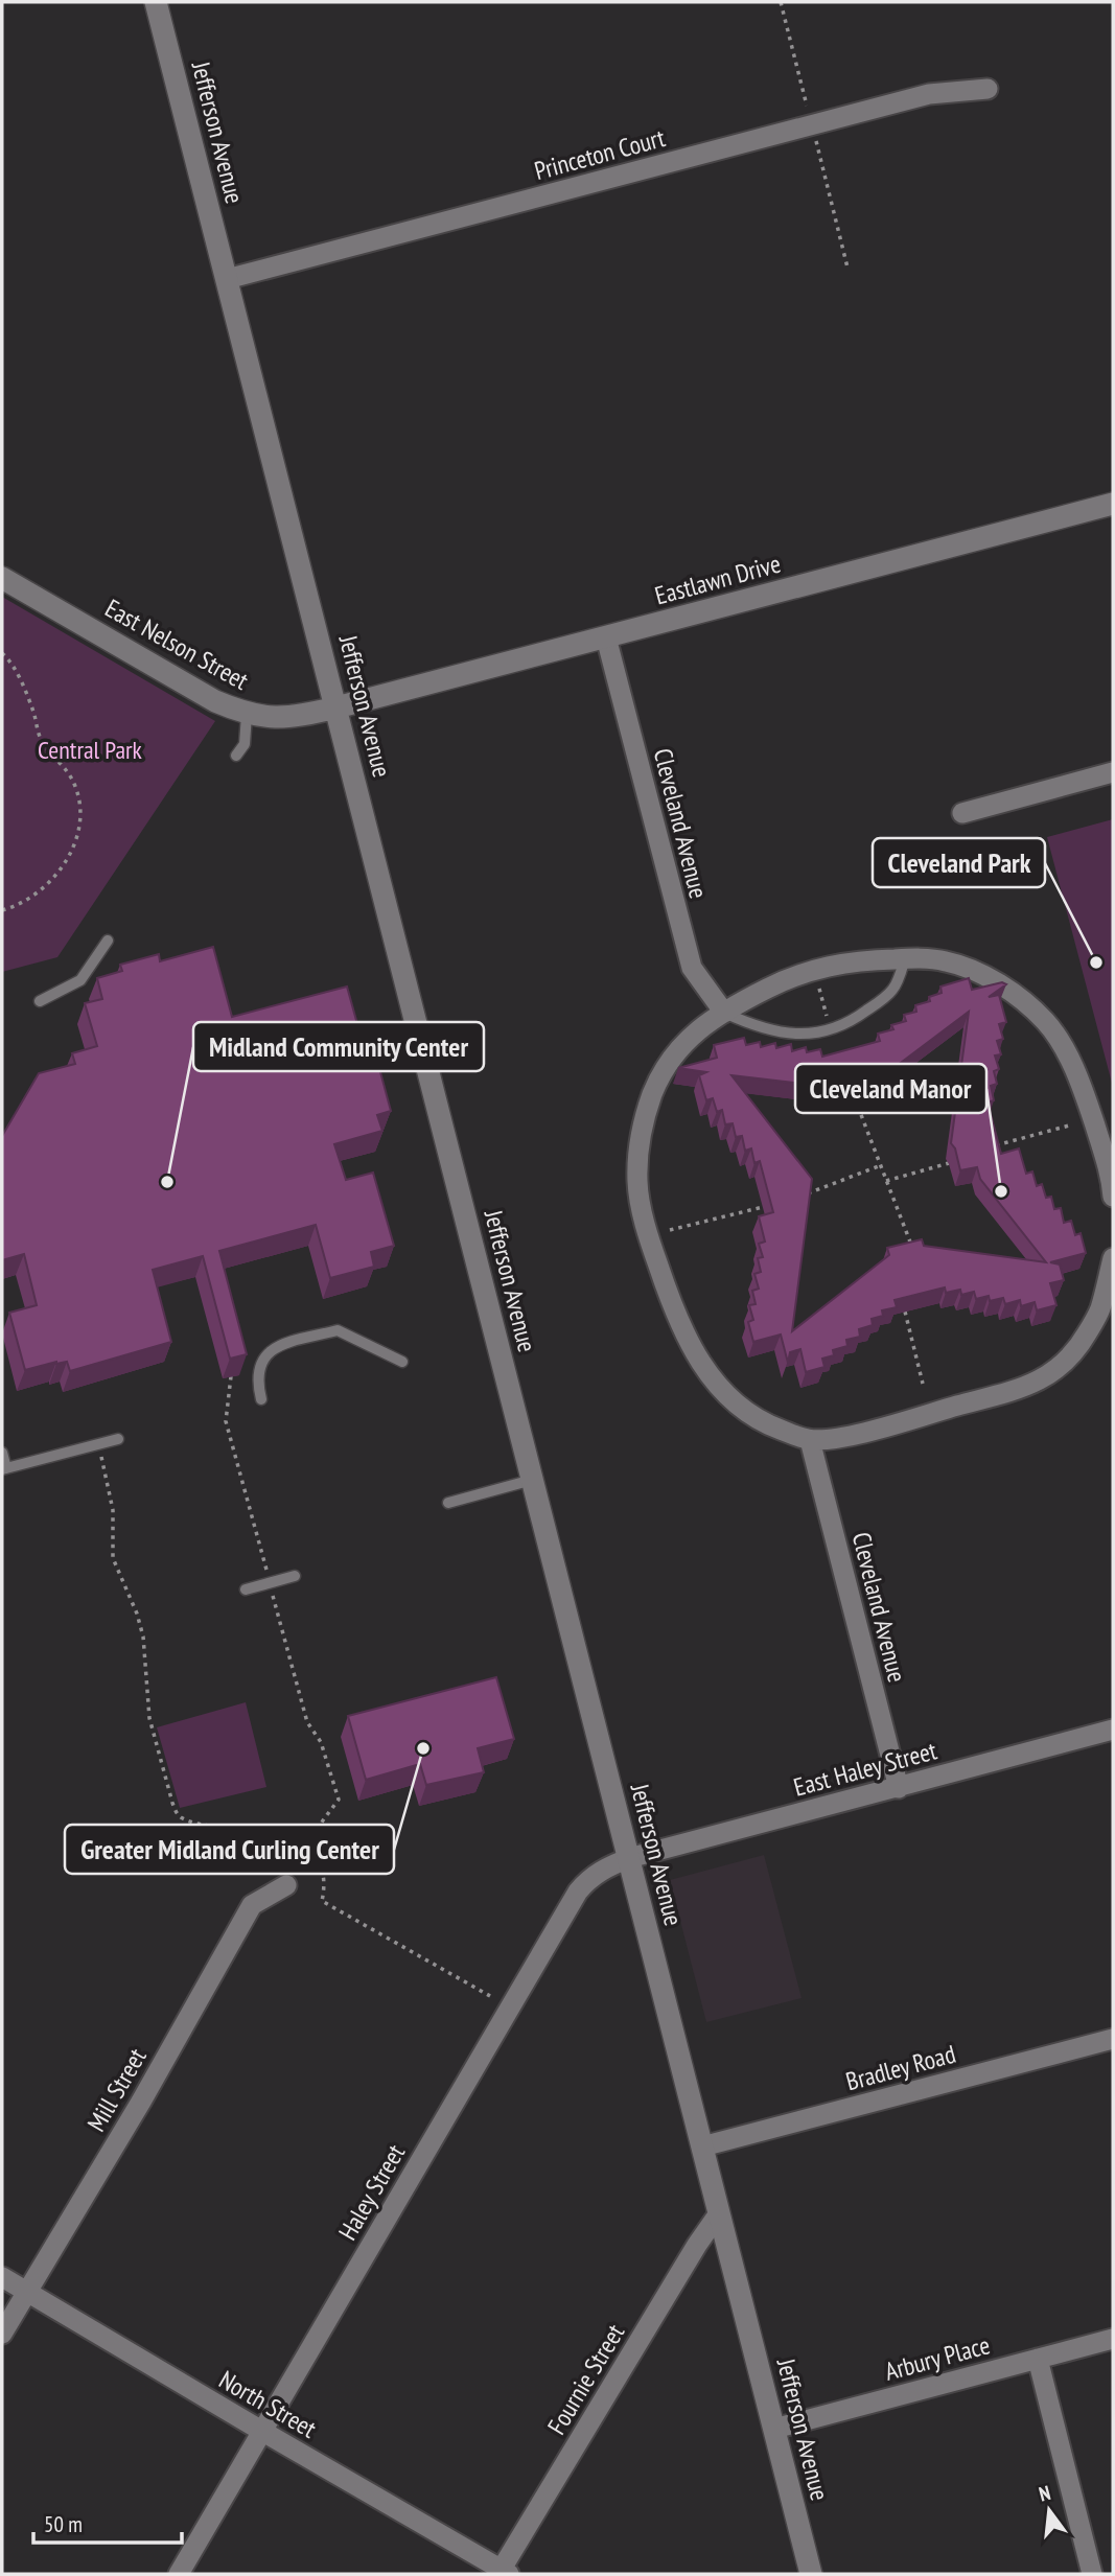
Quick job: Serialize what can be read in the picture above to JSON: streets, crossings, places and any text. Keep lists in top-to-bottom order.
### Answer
{
  "streets": {
    "street": [
      "Jefferson Avenue",
      "Princeton Court",
      "Eastlawn Drive",
      "East Nelson Street",
      "Cleveland Avenue",
      "East Haley Street",
      "Bradley Road",
      "Mill Street",
      "Haley Street",
      "Arbury Place",
      "Fournie Street",
      "North Street"
    ]
  },
  "crossings": [
    ["Jefferson Avenue", "Princeton Court"],
    ["Jefferson Avenue", "Eastlawn Drive"],
    ["Jefferson Avenue", "East Nelson Street"],
    ["Jefferson Avenue", "East Haley Street"],
    ["Jefferson Avenue", "Bradley Road"],
    ["Jefferson Avenue", "Haley Street"],
    ["Jefferson Avenue", "Arbury Place"],
    ["Jefferson Avenue", "Fournie Street"],
    ["Eastlawn Drive", "East Nelson Street"],
    ["Eastlawn Drive", "Cleveland Avenue"],
    ["Cleveland Avenue", "East Haley Street"],
    ["East Haley Street", "Haley Street"],
    ["Mill Street", "North Street"],
    ["Haley Street", "North Street"],
    ["Fournie Street", "North Street"]
  ],
  "parks": ["Central Park"],
  "places": [
    "Cleveland Park",
    "Midland Community Center",
    "Cleveland Manor",
    "Greater Midland Curling Center"
  ],
  "scale_bar": "50 m",
  "north": "top"
}
